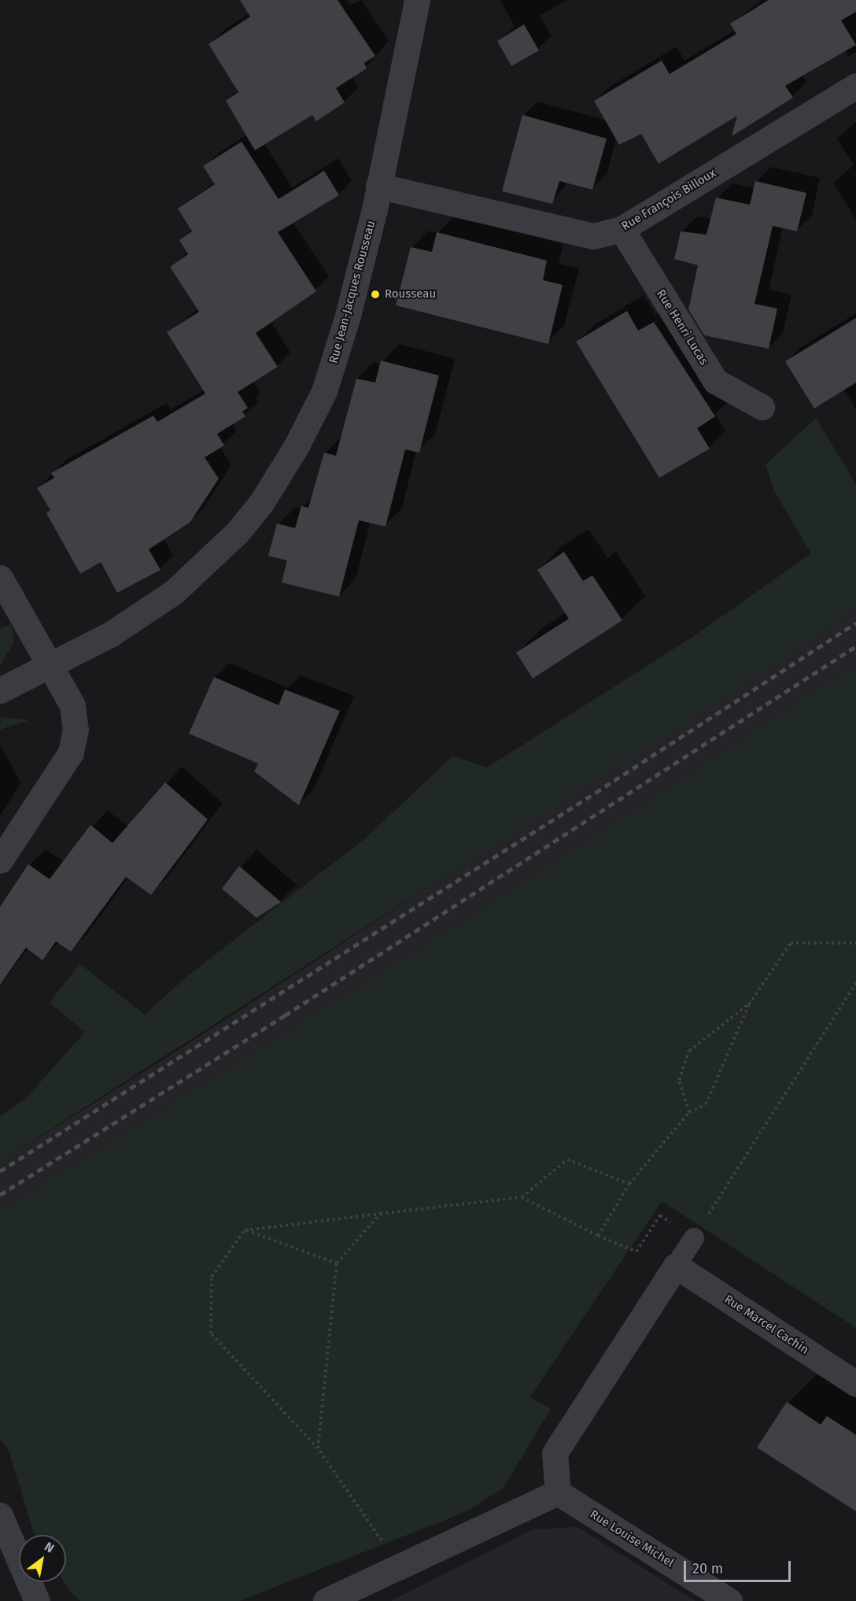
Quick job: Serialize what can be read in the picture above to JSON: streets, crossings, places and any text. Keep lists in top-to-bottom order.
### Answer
{
  "streets": {
    "street": [
      "Rue François Billoux",
      "Rue Jean-Jacques Rousseau",
      "Rue Henri Lucas",
      "Rue Marcel Cachin",
      "Rue Louise Michel"
    ]
  },
  "crossings": [
    ["Rue François Billoux", "Rue Jean-Jacques Rousseau"],
    ["Rue François Billoux", "Rue Henri Lucas"]
  ],
  "places": ["Rousseau"],
  "scale_bar": "20 m",
  "north": "top right"
}
